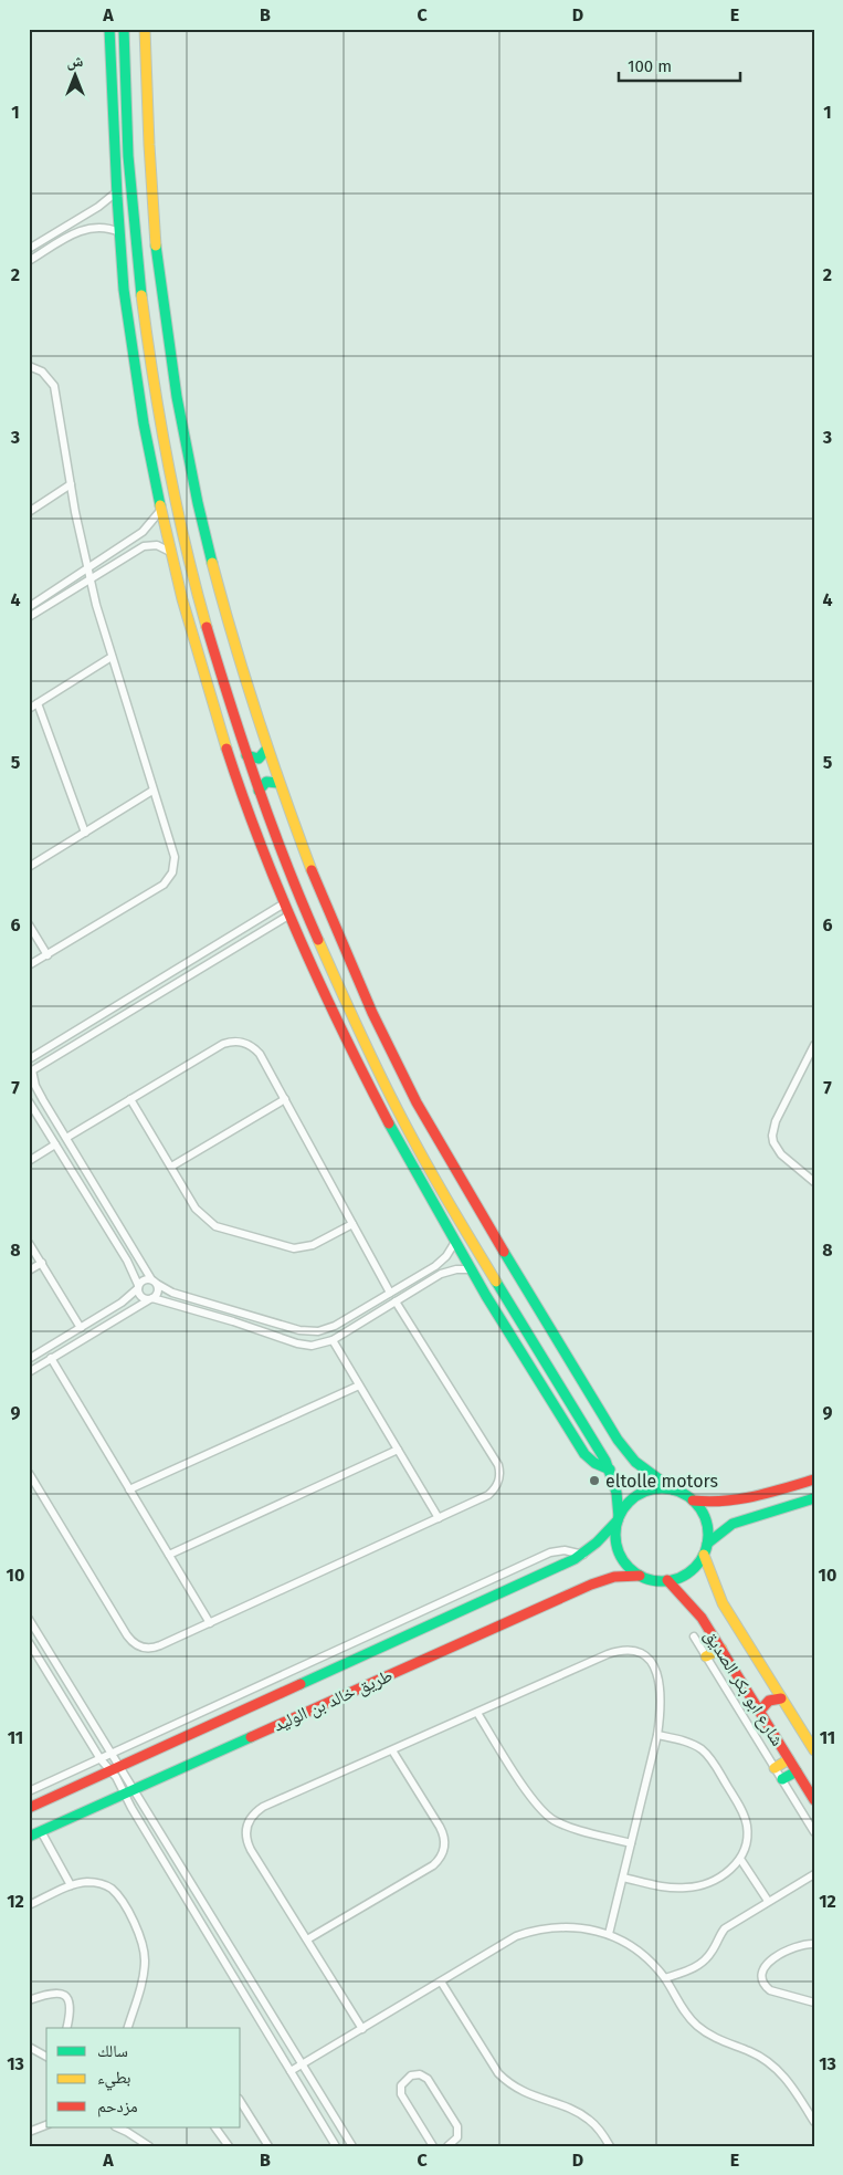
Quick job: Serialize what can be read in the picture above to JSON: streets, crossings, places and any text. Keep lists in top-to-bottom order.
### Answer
{
  "streets": {
    "main road": ["شارع ابو بكر الصديق", "طريق خالد بن الوليد"]
  },
  "crossings": [
    ["شارع ابو بكر الصديق", "طريق خالد بن الوليد"]
  ],
  "places": ["eltolle motors"],
  "legend": ["سالك", "بطيء", "مزدحم"],
  "scale_bar": "100 m",
  "north": "top",
  "grid": {
    "columns": [
      "A",
      "B",
      "C",
      "D",
      "E"
    ],
    "rows": [
      "1",
      "2",
      "3",
      "4",
      "5",
      "6",
      "7",
      "8",
      "9",
      "10",
      "11",
      "12",
      "13"
    ]
  }
}
